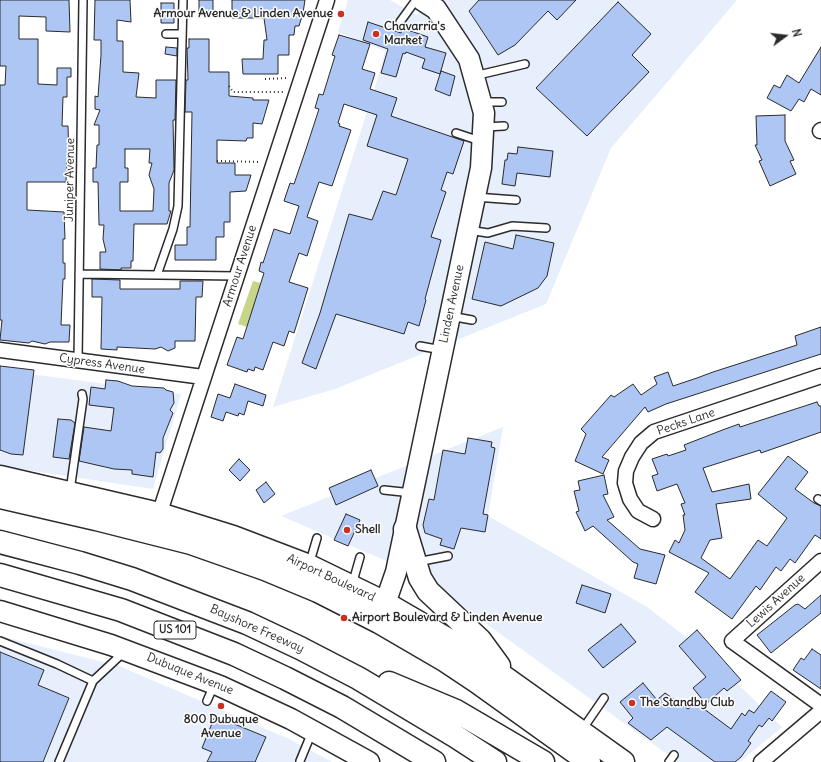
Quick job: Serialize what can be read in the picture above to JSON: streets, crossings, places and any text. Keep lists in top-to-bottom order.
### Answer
{
  "streets": {
    "main road": [
      "Linden Avenue",
      "Airport Boulevard",
      "Bayshore Freeway",
      "US 101",
      "Dubuque Avenue"
    ],
    "street": [
      "Armour Avenue",
      "Cypress Avenue",
      "Pecks Lane",
      "Lewis Avenue"
    ],
    "lane": ["Juniper Avenue"]
  },
  "crossings": [
    ["Juniper Avenue", "Cypress Avenue"],
    ["Armour Avenue", "Cypress Avenue"],
    ["Armour Avenue", "Airport Boulevard"],
    ["Linden Avenue", "Airport Boulevard"]
  ],
  "places": [
    "Armour Avenue & Linden Avenue",
    "Chavarria's Market",
    "Shell",
    "Airport Boulevard & Linden Avenue",
    "The Standby Club",
    "800 Dubuque Avenue"
  ],
  "north": "right"
}
